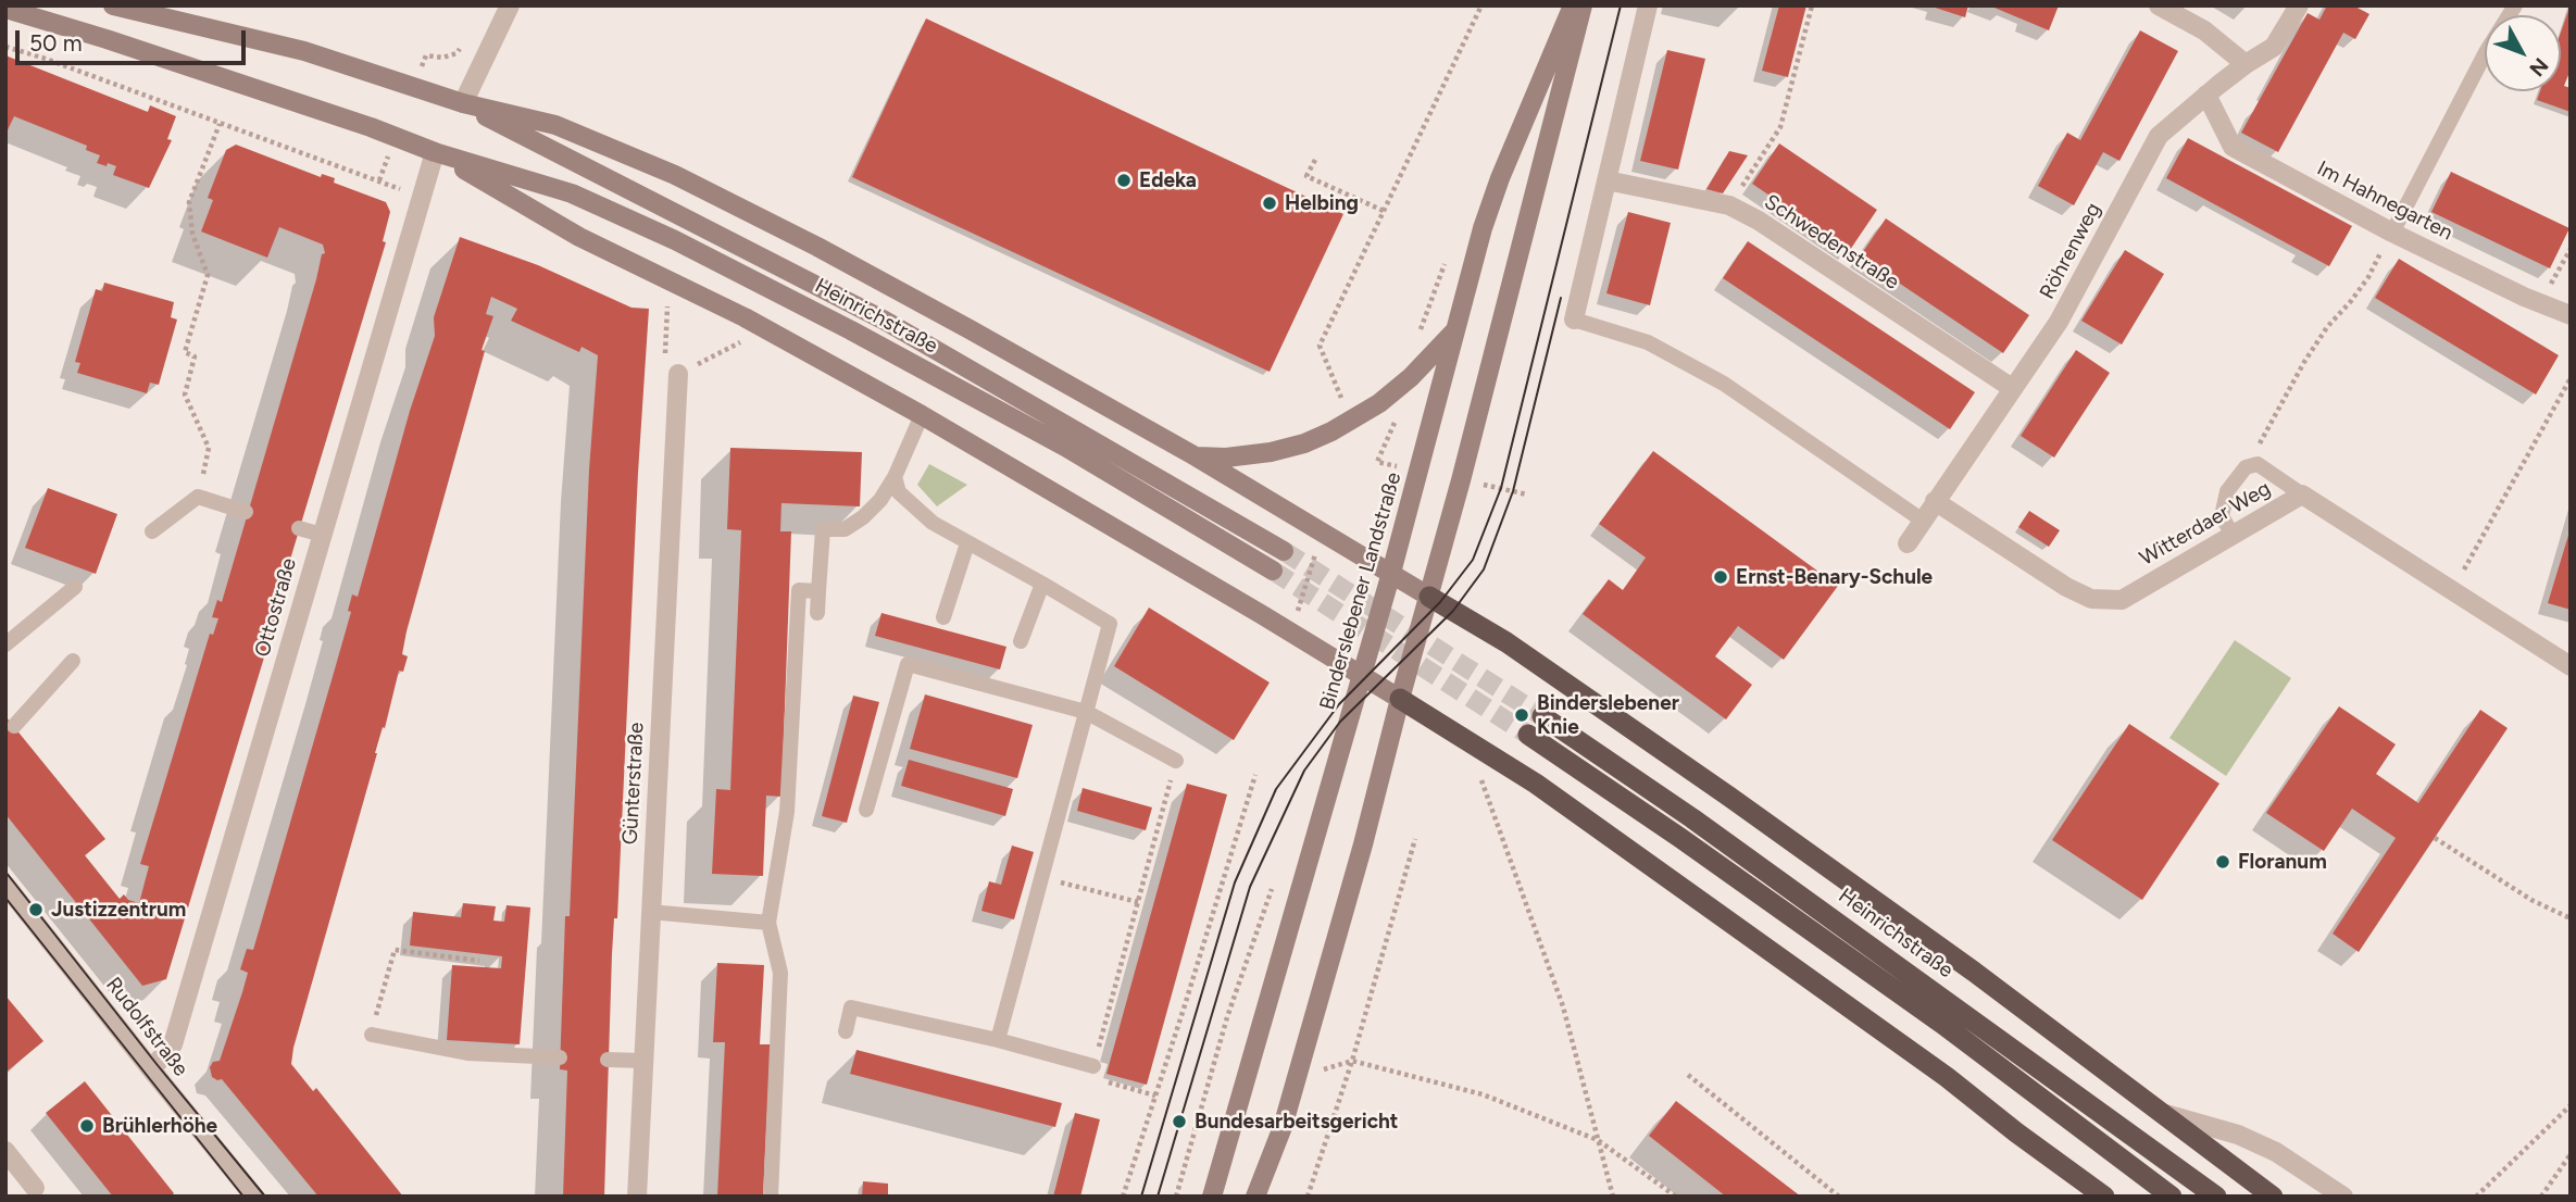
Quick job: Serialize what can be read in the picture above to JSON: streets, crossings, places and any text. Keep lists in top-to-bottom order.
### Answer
{
  "streets": {
    "highway": ["Heinrichstraße"],
    "main road": ["Binderslebener Landstraße"],
    "street": [
      "Im Hahnegarten",
      "Schwedenstraße",
      "Röhrenweg",
      "Witterdaer Weg",
      "Ottostraße",
      "Günterstraße",
      "Rudolfstraße"
    ]
  },
  "crossings": [
    ["Im Hahnegarten", "Röhrenweg"],
    ["Schwedenstraße", "Röhrenweg"],
    ["Röhrenweg", "Witterdaer Weg"],
    ["Heinrichstraße", "Binderslebener Landstraße"],
    ["Heinrichstraße", "Ottostraße"],
    ["Ottostraße", "Rudolfstraße"]
  ],
  "places": [
    "Edeka",
    "Helbing",
    "Ernst-Benary-Schule",
    "Binderslebener Knie",
    "Floranum",
    "Justizzentrum",
    "Bundesarbeitsgericht",
    "Brühlerhöhe"
  ],
  "scale_bar": "50 m",
  "north": "bottom right"
}
